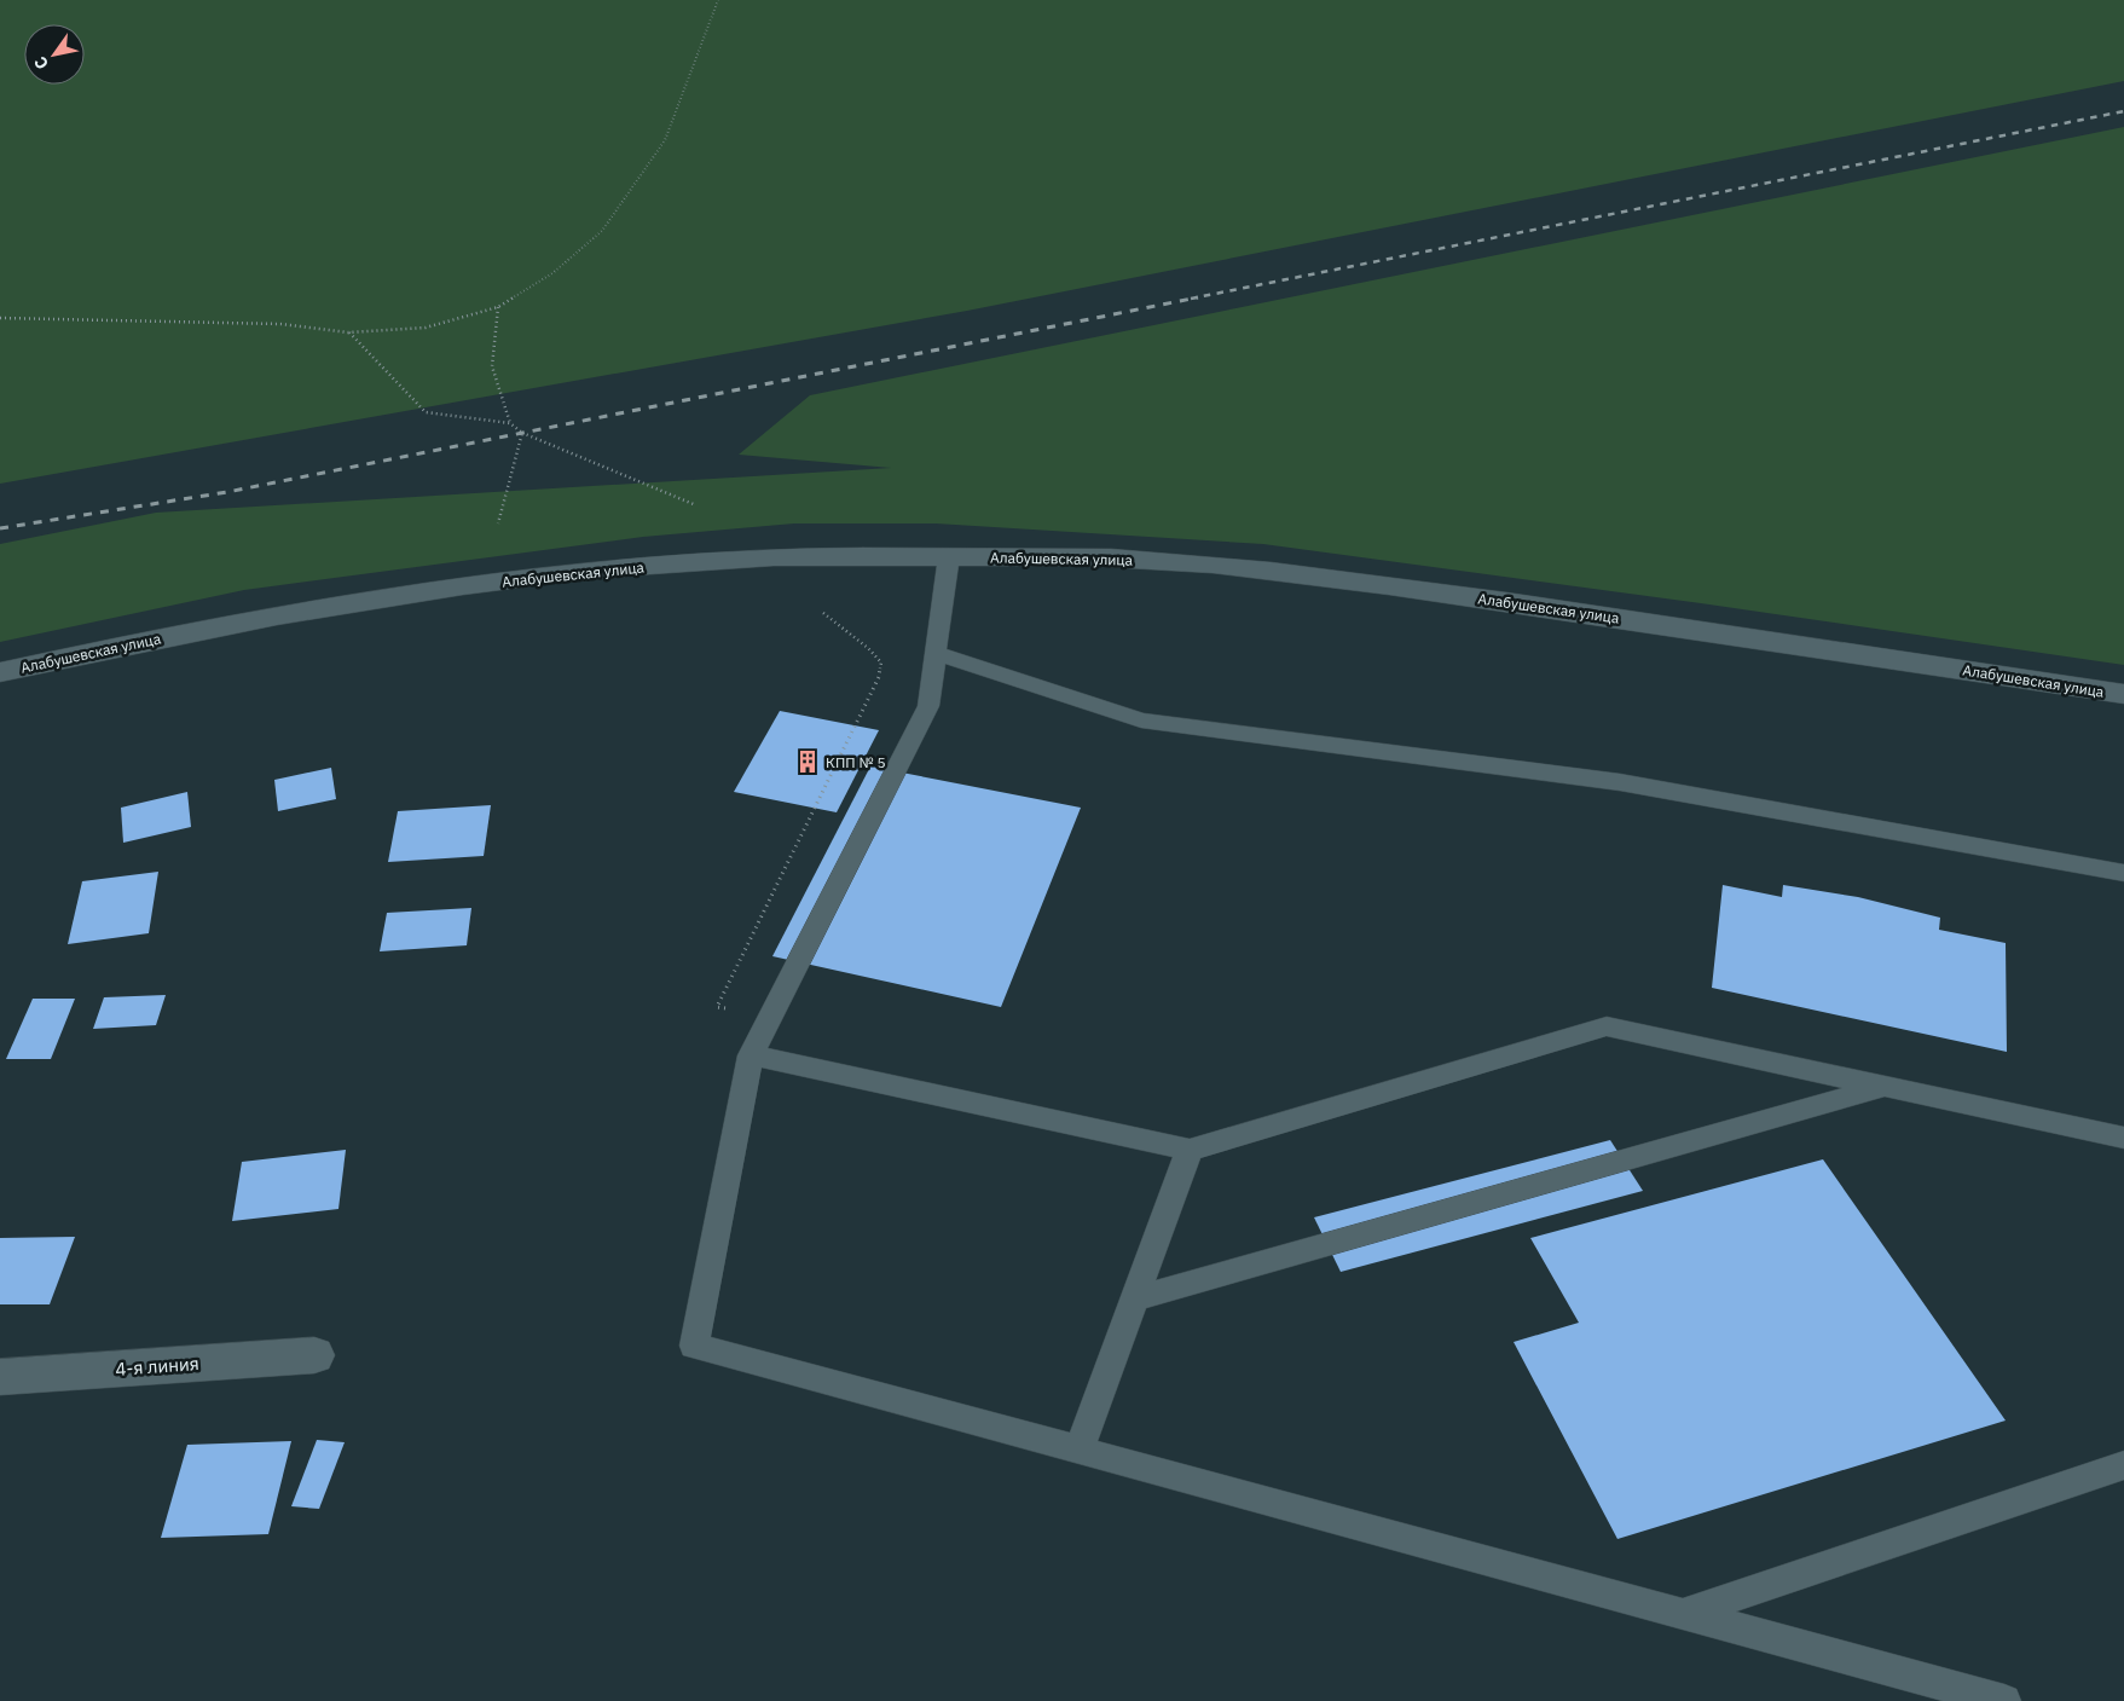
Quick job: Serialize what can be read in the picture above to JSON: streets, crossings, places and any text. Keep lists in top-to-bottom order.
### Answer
{
  "streets": {
    "street": ["Алабушевская улица", "4-я линия"]
  },
  "places": {
    "building": ["КПП № 5"]
  },
  "north": "bottom left"
}
